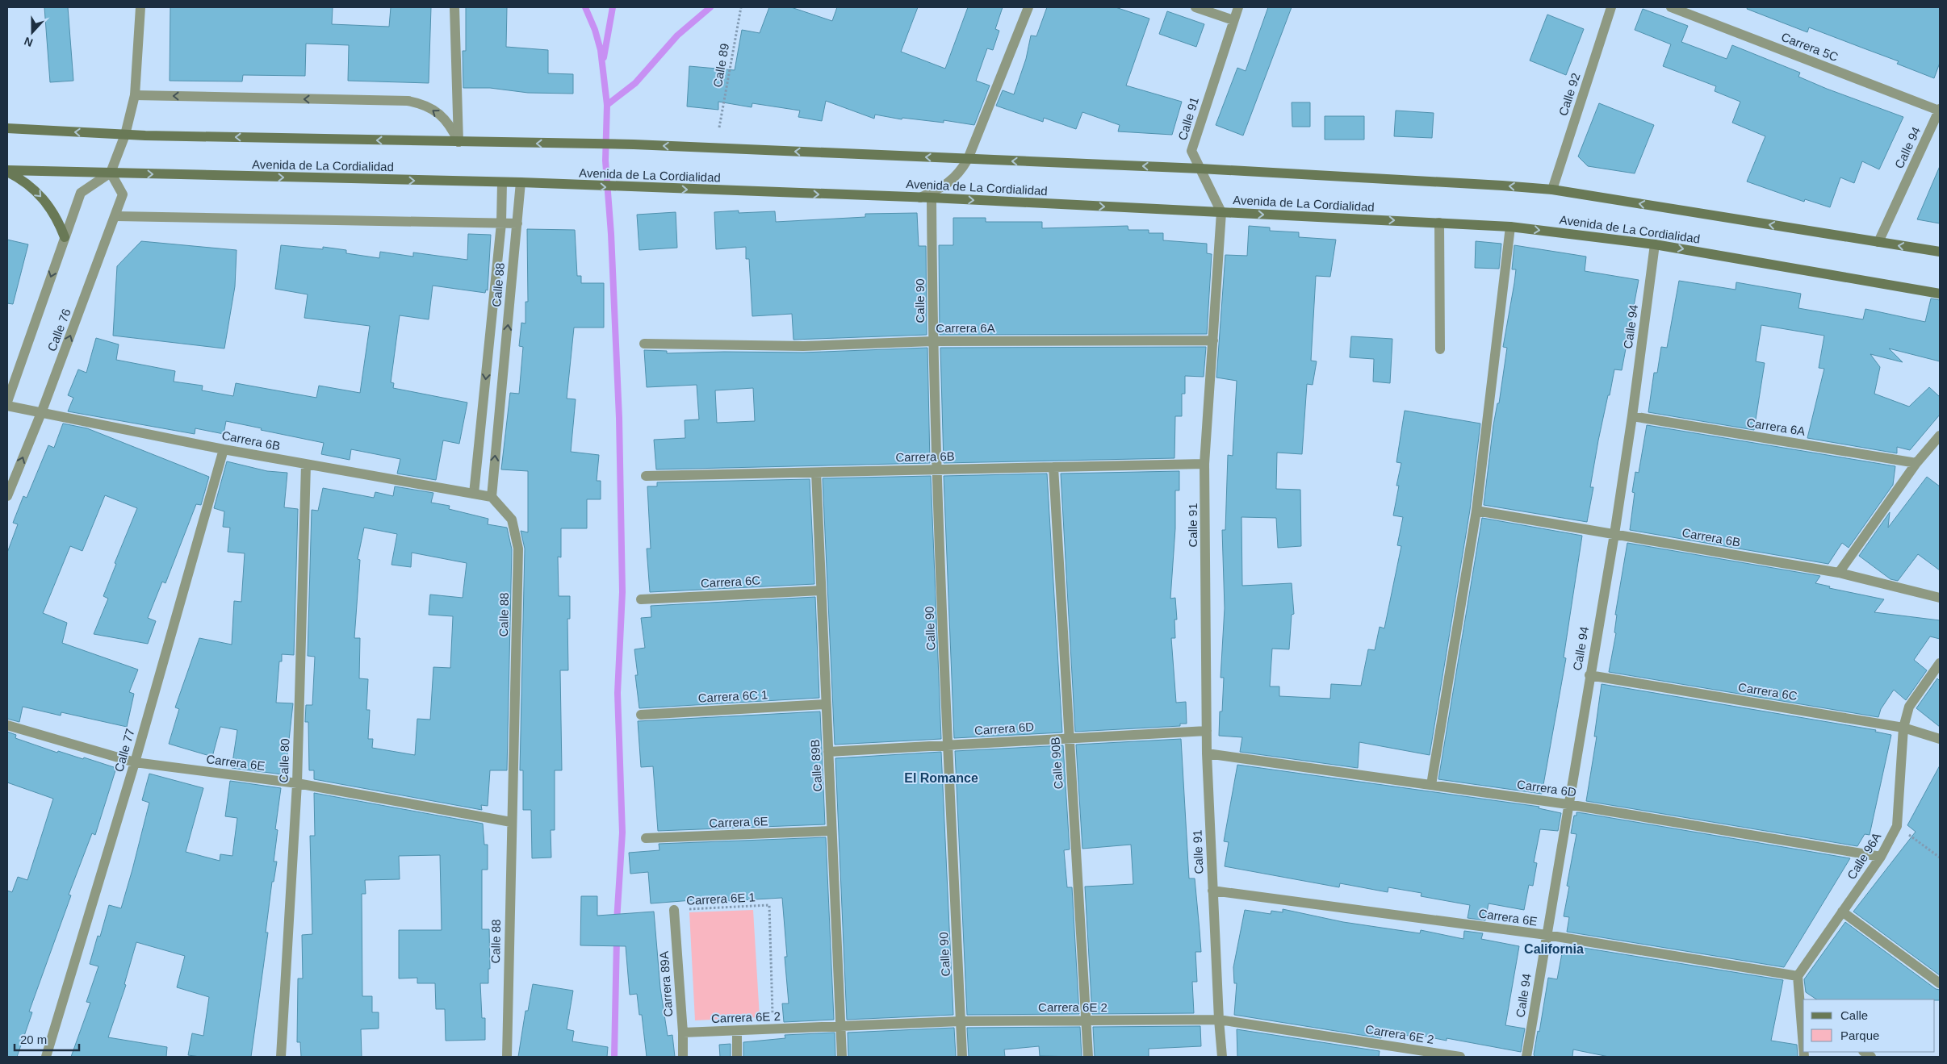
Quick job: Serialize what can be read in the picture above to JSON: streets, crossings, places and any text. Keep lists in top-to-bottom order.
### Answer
{
  "streets": {
    "main road": ["Avenida de La Cordialidad"],
    "street": [
      "Carrera 5C",
      "Calle 92",
      "Calle 91",
      "Calle 94",
      "Calle 88",
      "Calle 90",
      "Carrera 6A",
      "Calle 76",
      "Carrera 6B",
      "Carrera 6C",
      "Carrera 6C 1",
      "Carrera 6D",
      "Calle 77",
      "Calle 80",
      "Carrera 6E",
      "Calle 90B",
      "Calle 89B",
      "Calle 96A",
      "Carrera 89A",
      "Carrera 6E 2"
    ],
    "path": ["Calle 89", "Carrera 6E 1"]
  },
  "crossings": [
    ["Carrera 5C", "Calle 94"],
    ["Calle 92", "Avenida de La Cordialidad"],
    ["Calle 91", "Avenida de La Cordialidad"],
    ["Calle 91", "Carrera 6A"],
    ["Calle 91", "Carrera 6B"],
    ["Calle 91", "Carrera 6D"],
    ["Calle 91", "Carrera 6E"],
    ["Calle 91", "Carrera 6E 2"],
    ["Calle 94", "Avenida de La Cordialidad"],
    ["Calle 94", "Carrera 6A"],
    ["Calle 94", "Carrera 6B"],
    ["Calle 94", "Carrera 6C"],
    ["Calle 94", "Carrera 6D"],
    ["Calle 94", "Carrera 6E"],
    ["Avenida de La Cordialidad", "Calle 88"],
    ["Avenida de La Cordialidad", "Calle 90"],
    ["Avenida de La Cordialidad", "Calle 76"],
    ["Calle 88", "Carrera 6B"],
    ["Calle 88", "Carrera 6E"],
    ["Calle 90", "Carrera 6A"],
    ["Calle 90", "Carrera 6B"],
    ["Calle 90", "Carrera 6D"],
    ["Calle 90", "Carrera 6E 2"],
    ["Calle 76", "Carrera 6B"],
    ["Carrera 6B", "Calle 77"],
    ["Carrera 6B", "Calle 80"],
    ["Carrera 6B", "Calle 90B"],
    ["Carrera 6B", "Calle 89B"],
    ["Carrera 6C", "Calle 89B"],
    ["Carrera 6C", "Calle 96A"],
    ["Carrera 6C 1", "Calle 89B"],
    ["Carrera 6D", "Calle 90B"],
    ["Carrera 6D", "Calle 89B"],
    ["Carrera 6D", "Calle 96A"],
    ["Calle 77", "Carrera 6E"],
    ["Calle 80", "Carrera 6E"],
    ["Carrera 6E", "Calle 89B"],
    ["Carrera 6E", "Calle 96A"],
    ["Calle 90B", "Carrera 6E 2"],
    ["Calle 89B", "Carrera 6E 2"],
    ["Carrera 6E 1", "Carrera 89A"],
    ["Carrera 6E 1", "Carrera 6E 2"],
    ["Carrera 89A", "Carrera 6E 2"]
  ],
  "districts": ["El Romance", "California"],
  "legend": ["Calle", "Parque"],
  "scale_bar": "20 m",
  "north": "bottom"
}
